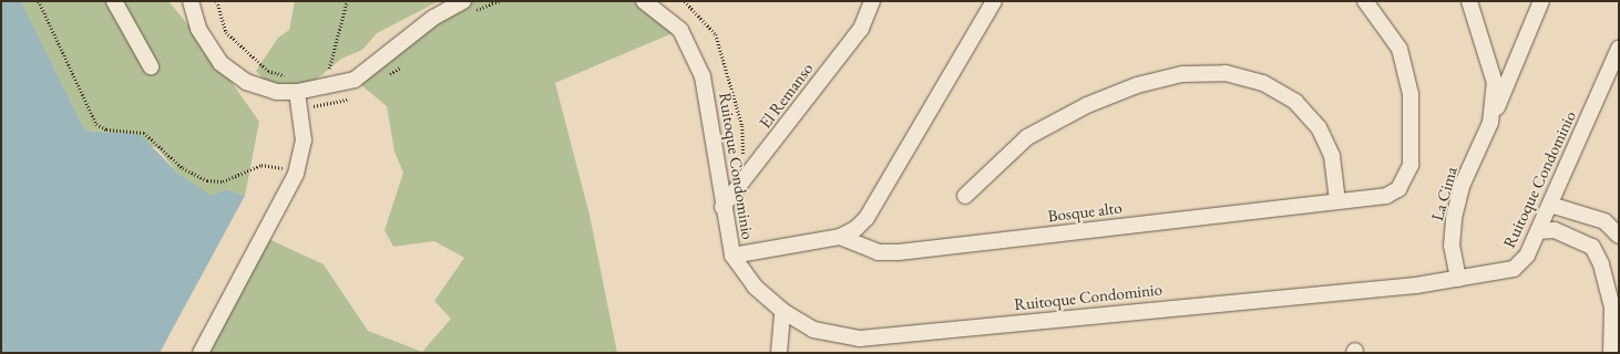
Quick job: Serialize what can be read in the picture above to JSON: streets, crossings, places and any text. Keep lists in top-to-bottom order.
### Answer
{
  "streets": {
    "street": [
      "El Remanso",
      "Ruitoque Condominio",
      "La Cima",
      "Bosque alto"
    ]
  },
  "crossings": [
    ["El Remanso", "Ruitoque Condominio"],
    ["Ruitoque Condominio", "La Cima"]
  ]
}
